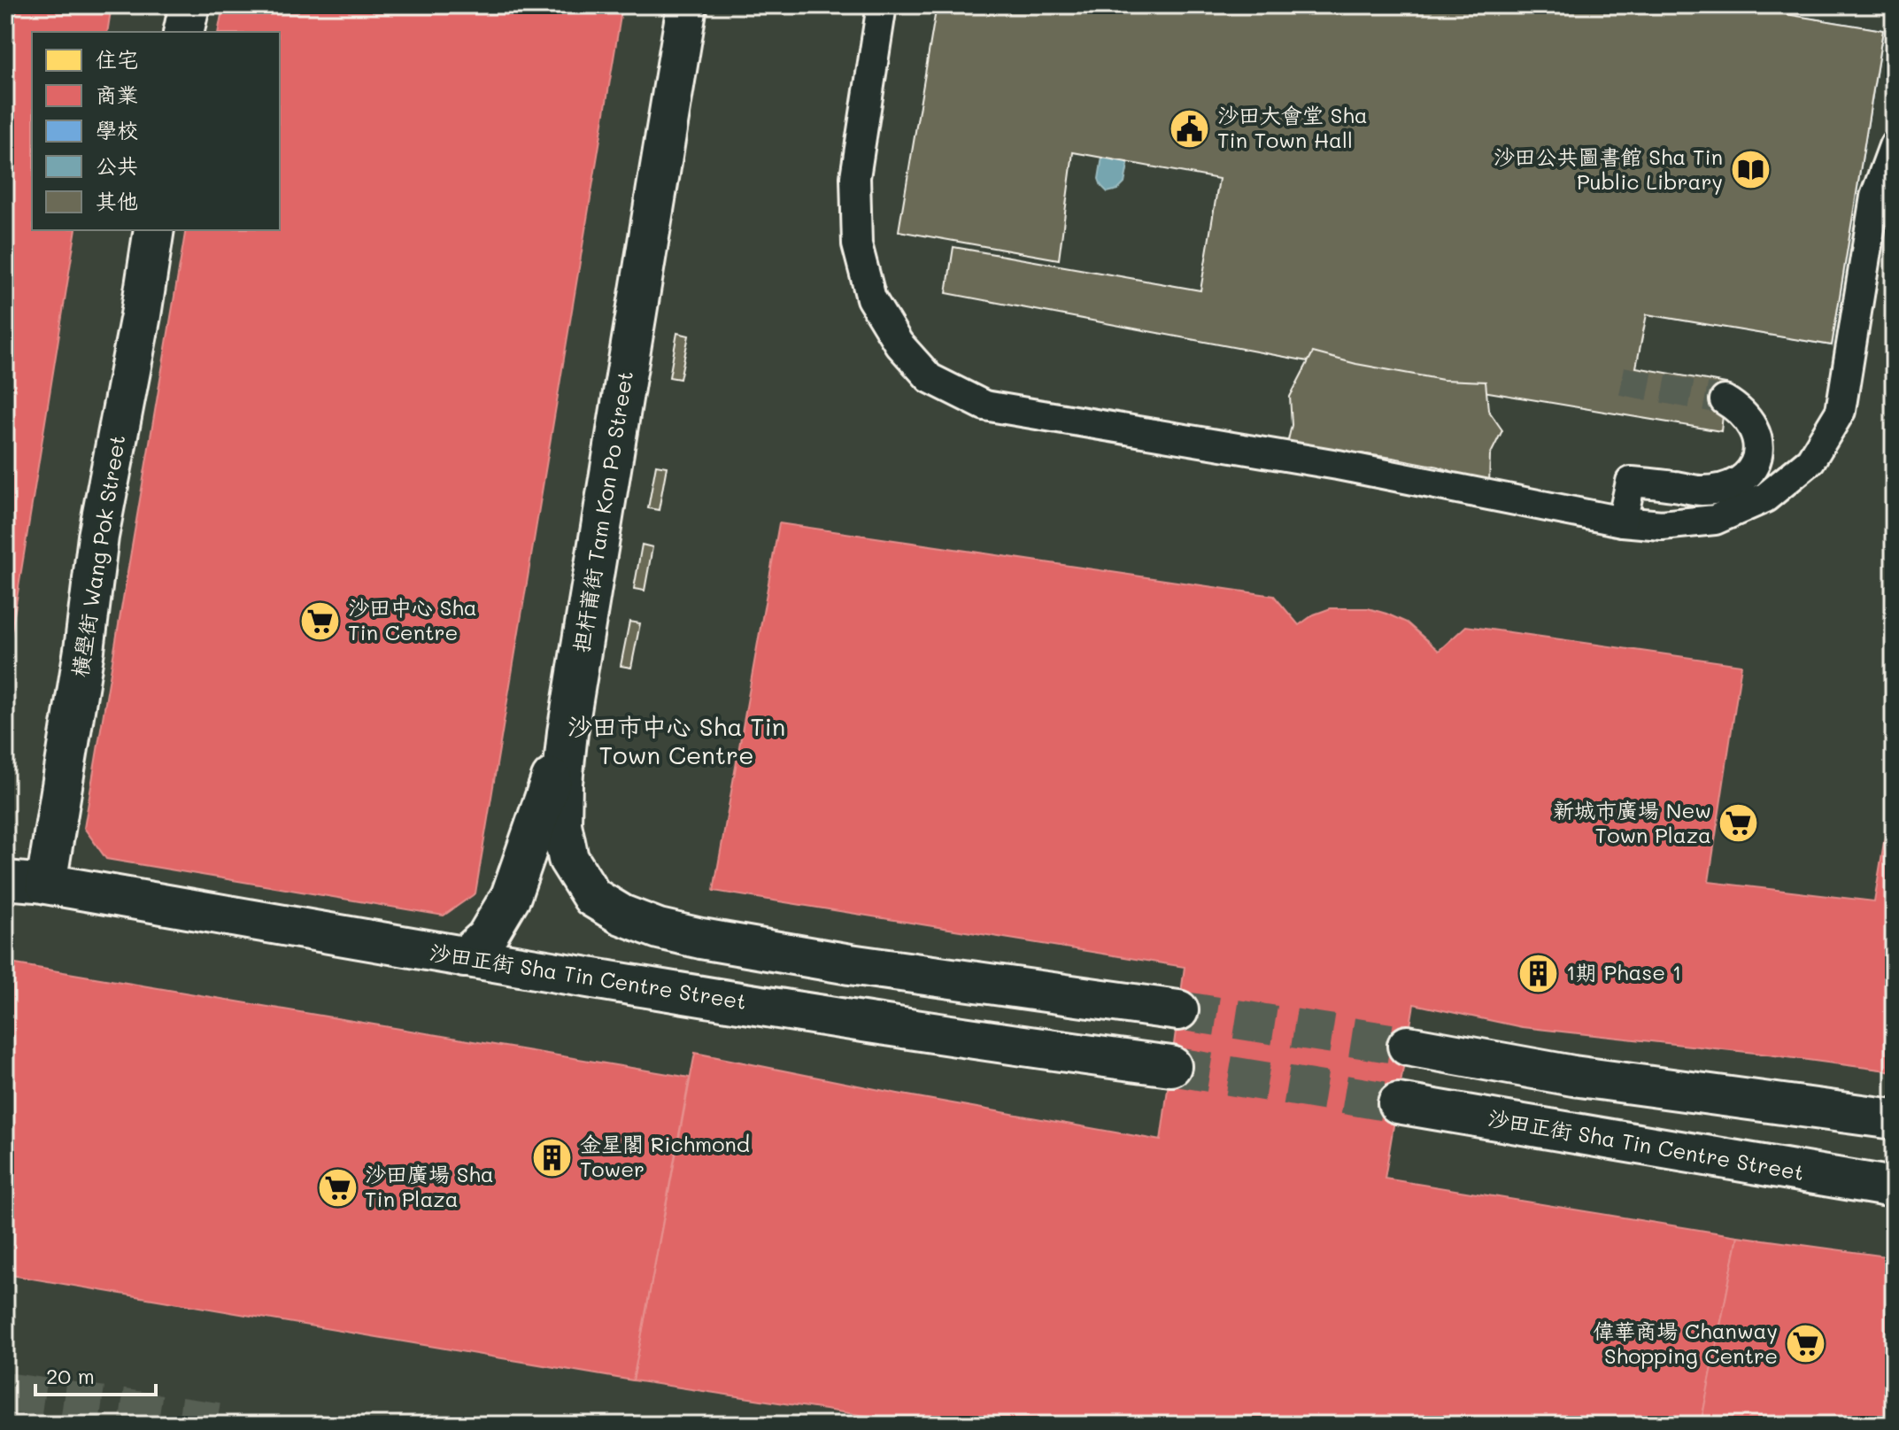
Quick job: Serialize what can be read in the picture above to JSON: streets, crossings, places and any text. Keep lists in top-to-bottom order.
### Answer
{
  "streets": {
    "main road": ["担杆莆街 Tam Kon Po Street", "橫壆街 Wang Pok Street", "沙田正街 Sha Tin Centre Street"]
  },
  "crossings": [
    ["橫壆街 Wang Pok Street", "沙田正街 Sha Tin Centre Street"]
  ],
  "districts": ["沙田市中心 Sha Tin Town Centre"],
  "places": {
    "public building": ["沙田大會堂 Sha Tin Town Hall"],
    "library": ["沙田公共圖書館 Sha Tin Public Library"],
    "supermarket": [
      "沙田中心 Sha Tin Centre",
      "新城市廣場 New Town Plaza",
      "沙田廣場 Sha Tin Plaza",
      "偉華商場 Chanway Shopping Centre"
    ],
    "building": ["1期 Phase 1", "金星閣 Richmond Tower"]
  },
  "legend": [
    "住宅",
    "商業",
    "學校",
    "公共",
    "其他"
  ],
  "scale_bar": "20 m"
}
